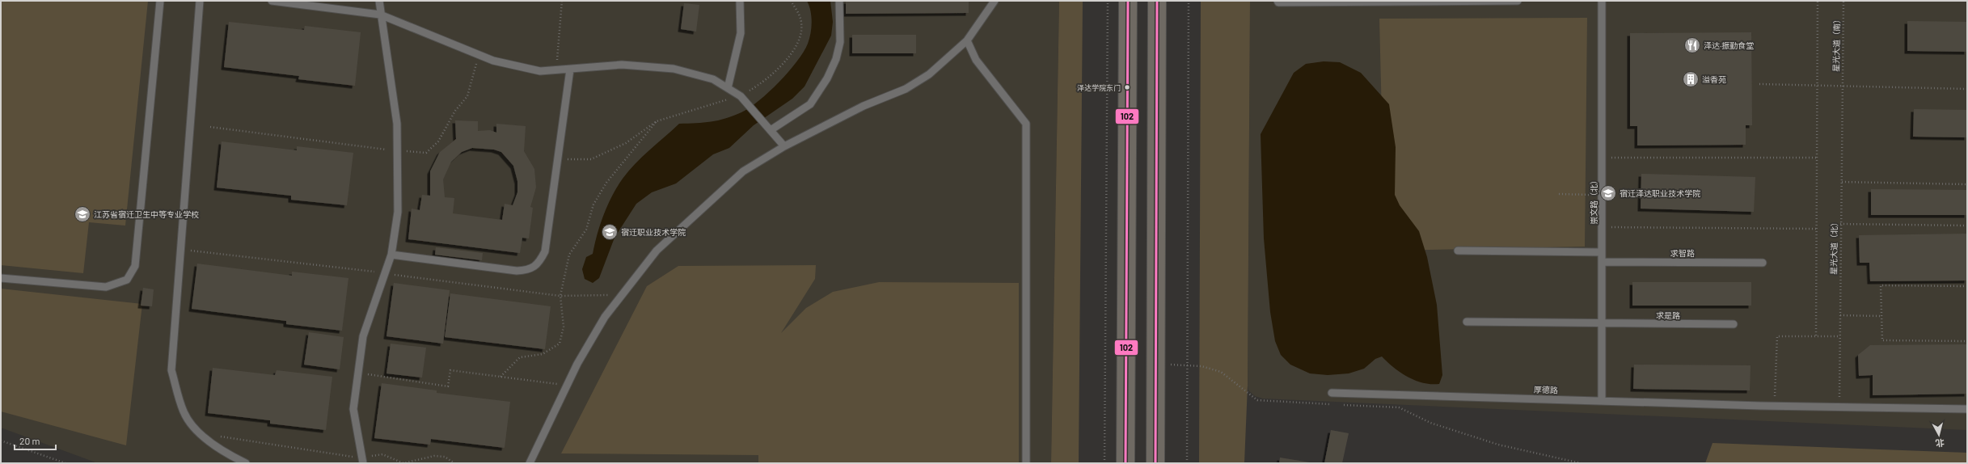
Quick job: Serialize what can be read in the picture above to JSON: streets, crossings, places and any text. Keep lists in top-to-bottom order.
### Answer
{
  "streets": {
    "lane": [
      "崇文路（北）",
      "求智路",
      "求是路",
      "厚德路"
    ],
    "path": ["星光大道（南）", "星光大道（北）"]
  },
  "crossings": [
    ["星光大道（南）", "星光大道（北）"],
    ["崇文路（北）", "求智路"],
    ["崇文路（北）", "求是路"],
    ["崇文路（北）", "厚德路"],
    ["星光大道（北）", "厚德路"]
  ],
  "places": {
    "restaurant": ["泽达·振勤食堂"],
    "building": ["溢香苑"],
    "other": ["泽达学院东门"],
    "school or university": ["宿迁泽达职业技术学院", "江苏省宿迁卫生中等专业学校", "宿迁职业技术学院"]
  },
  "lines": ["transit line 102"],
  "scale_bar": "20 m",
  "north": "bottom"
}
